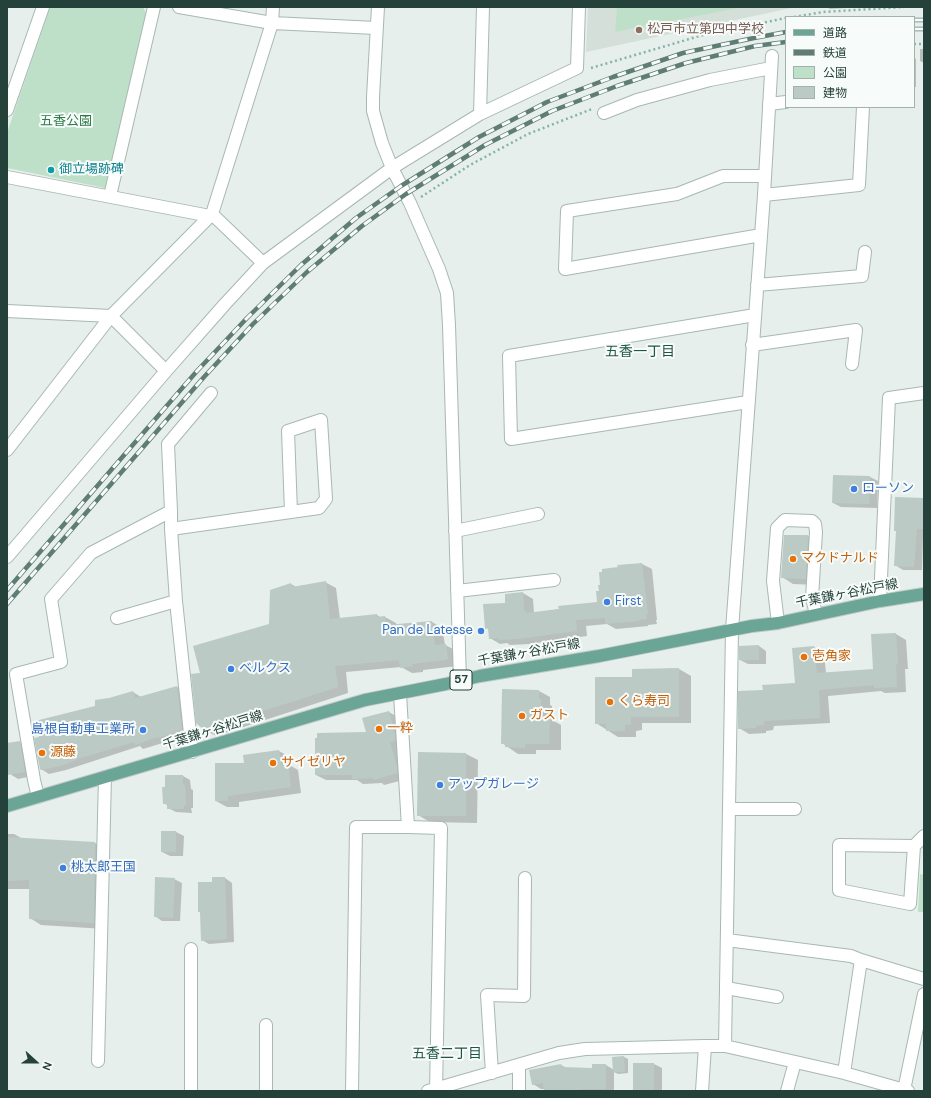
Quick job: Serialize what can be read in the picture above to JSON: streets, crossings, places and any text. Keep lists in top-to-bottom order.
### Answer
{
  "streets": {
    "main road": ["千葉鎌ヶ谷松戸線", "57"]
  },
  "districts": ["五香一丁目", "五香二丁目"],
  "parks": ["五香公園"],
  "places": [
    "松戸市立第四中学校",
    "御立場跡碑",
    "ローソン",
    "マクドナルド",
    "First",
    "Pan de Latesse",
    "壱角家",
    "ベルクス",
    "くら寿司",
    "ガスト",
    "一粋",
    "島根自動車工業所",
    "源藤",
    "サイゼリヤ",
    "アップガレージ",
    "桃太郎王国"
  ],
  "legend": [
    "道路",
    "鉄道",
    "公園",
    "建物"
  ],
  "north": "right"
}
